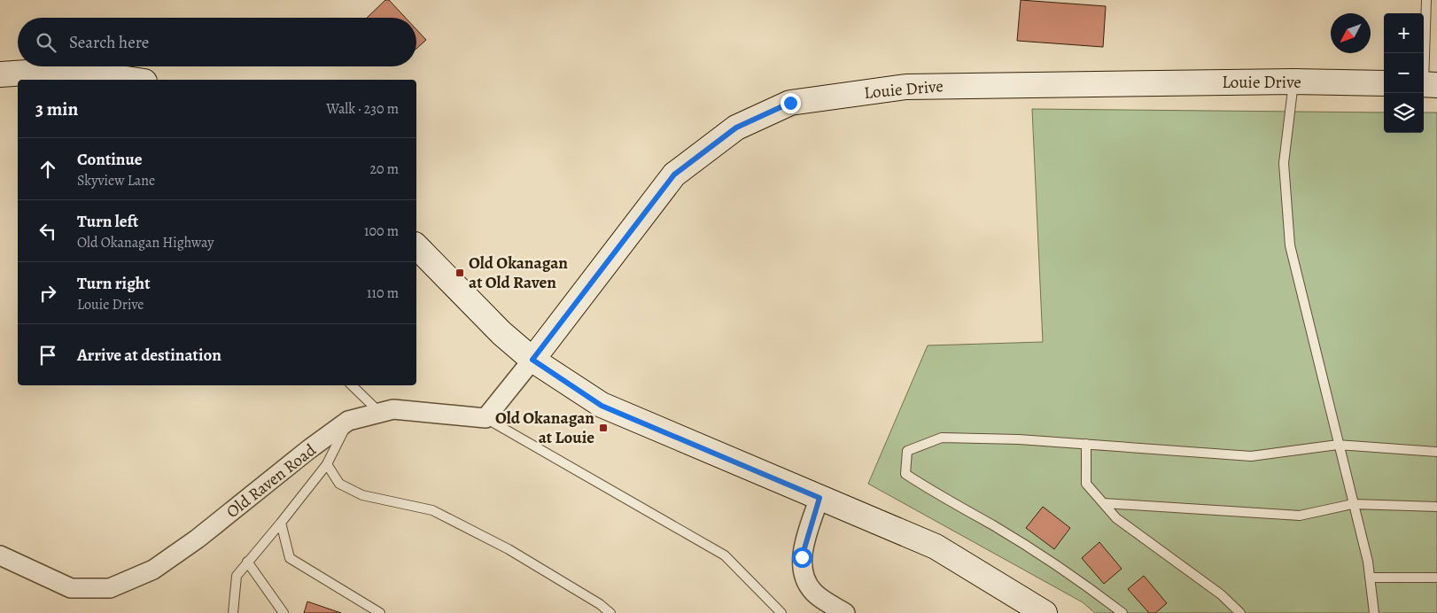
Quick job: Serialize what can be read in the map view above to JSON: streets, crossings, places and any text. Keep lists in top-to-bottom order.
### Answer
{
  "streets": {
    "street": ["Louie Drive", "Old Raven Road"]
  },
  "places": {
    "transit": ["Old Okanagan at Old Raven", "Old Okanagan at Louie"]
  },
  "north": "bottom left",
  "page": {
    "map_buttons": ["+", "−"],
    "search": "Search here",
    "heading": ["3 min", "Walk · 230 m"],
    "list": [
      ["Continue", "Skyview Lane", "20 m"],
      ["Turn left", "Old Okanagan Highway", "100 m"],
      ["Turn right", "Louie Drive", "110 m"],
      "Arrive at destination"
    ]
  }
}
